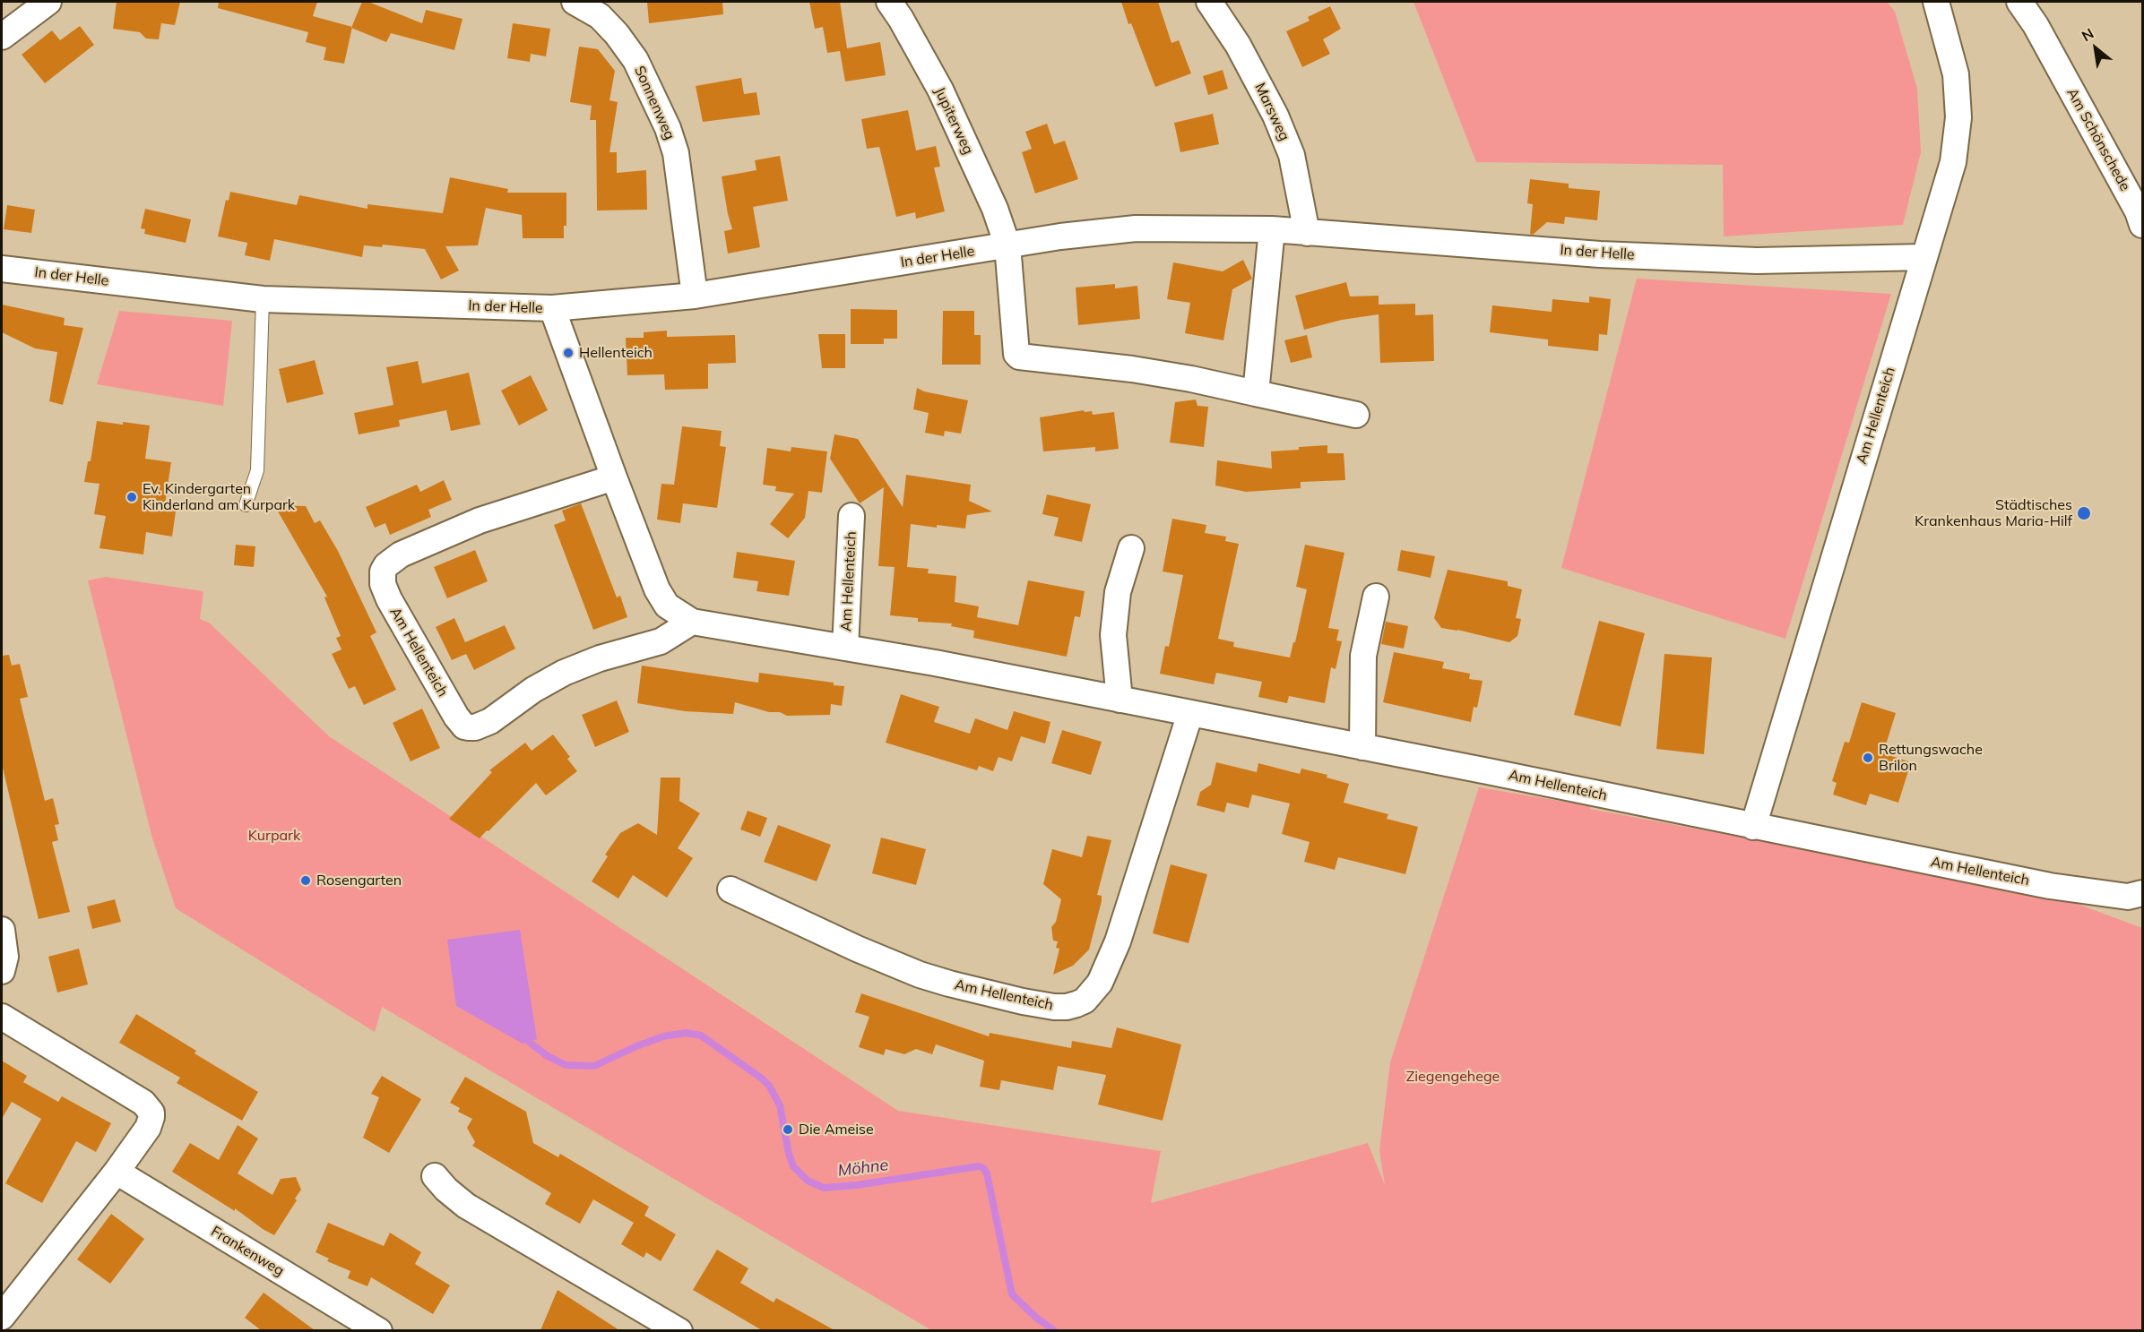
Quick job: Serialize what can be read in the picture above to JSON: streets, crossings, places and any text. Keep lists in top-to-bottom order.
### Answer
{
  "streets": {
    "street": [
      "Sonnenweg",
      "Marsweg",
      "Jupiterweg",
      "Am Schönschede",
      "In der Helle",
      "Am Hellenteich",
      "Frankenweg"
    ]
  },
  "crossings": [
    ["Sonnenweg", "In der Helle"],
    ["Marsweg", "In der Helle"],
    ["Jupiterweg", "In der Helle"],
    ["In der Helle", "Am Hellenteich"]
  ],
  "water": ["Möhne"],
  "parks": ["Kurpark", "Ziegengehege"],
  "places": [
    "Hellenteich",
    "Ev. Kindergarten Kinderland am Kurpark",
    "Städtisches Krankenhaus Maria-Hilf",
    "Rettungswache Brilon",
    "Rosengarten",
    "Die Ameise"
  ],
  "north": "top left"
}
